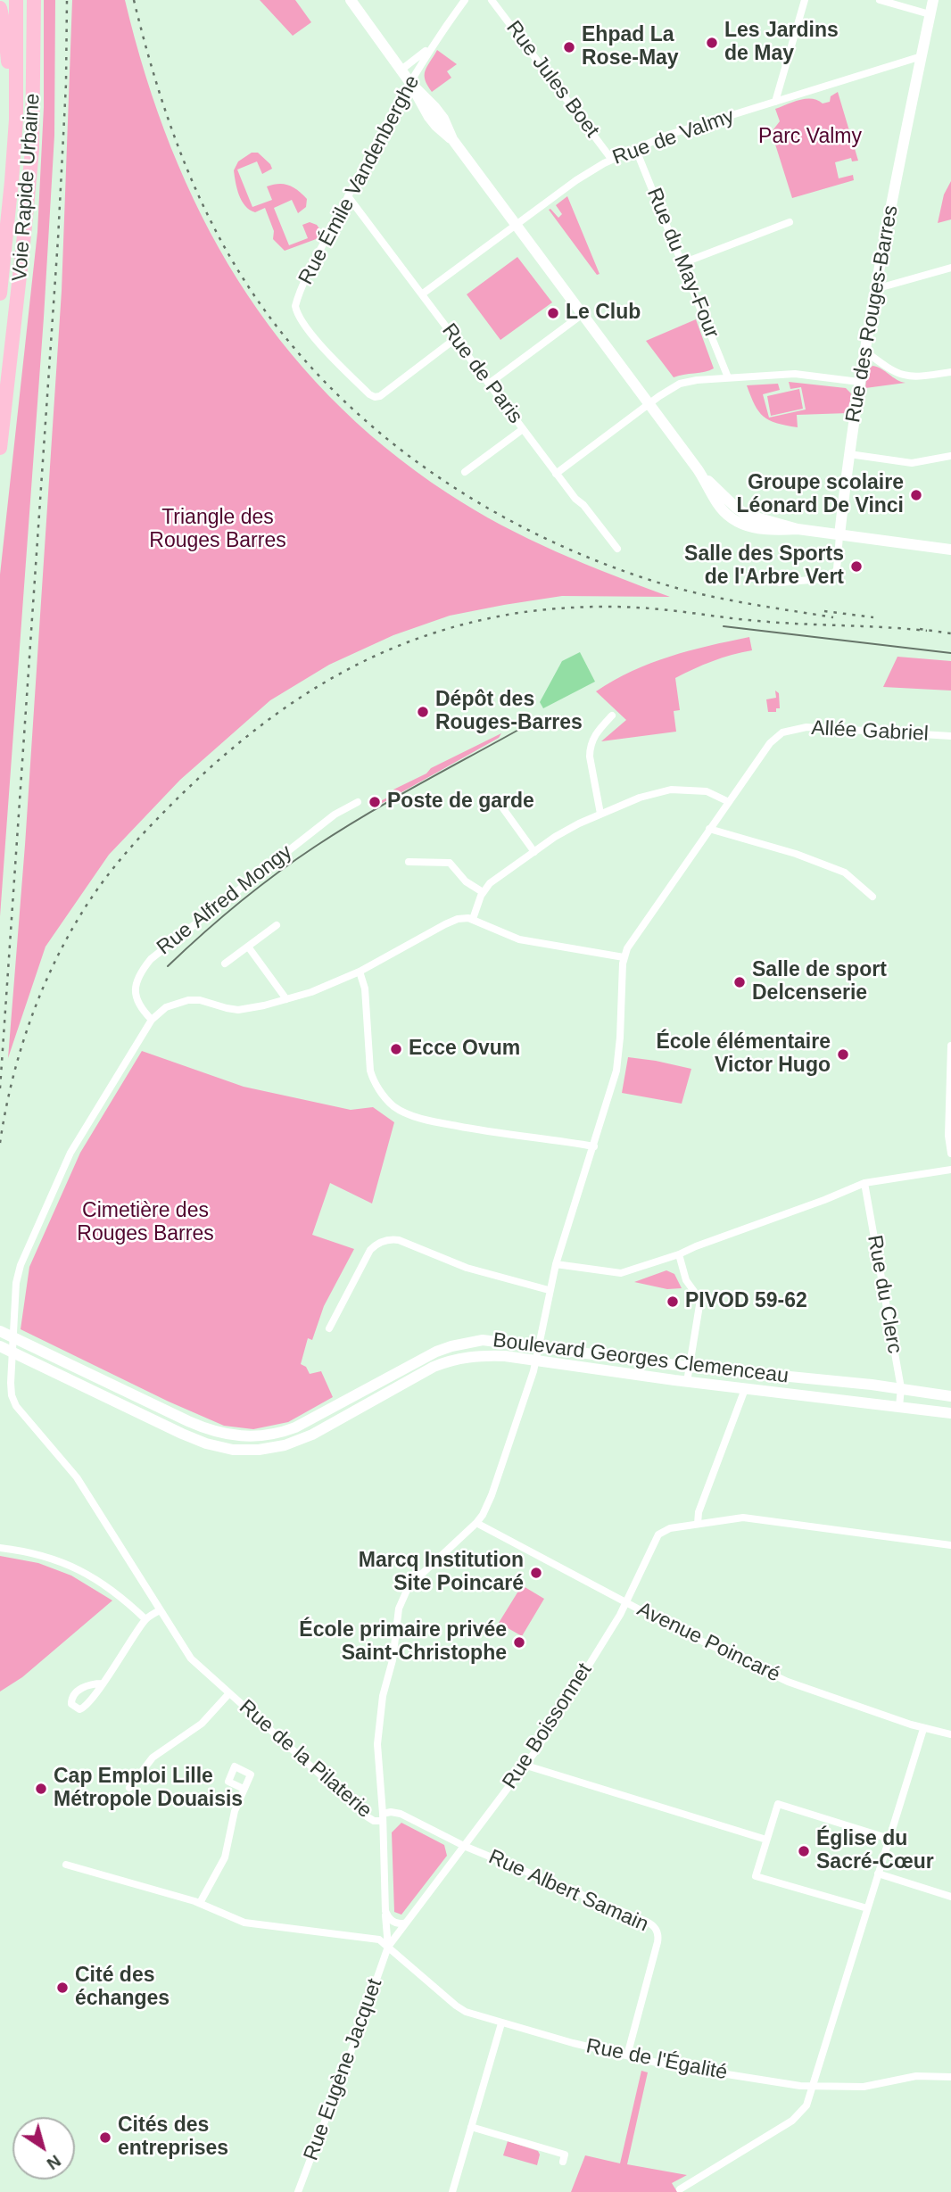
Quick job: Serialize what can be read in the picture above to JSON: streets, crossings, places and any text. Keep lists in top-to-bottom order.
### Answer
{
  "streets": {
    "highway": ["Voie Rapide Urbaine"],
    "main road": ["Rue des Rouges-Barres", "Boulevard Georges Clemenceau"],
    "street": [
      "Rue Jules Boet",
      "Rue de Valmy",
      "Rue Émile Vandenberghe",
      "Rue du May-Four",
      "Rue de Paris",
      "Allée Gabriel",
      "Rue Alfred Mongy",
      "Rue du Clerc",
      "Avenue Poincaré",
      "Rue Boissonnet",
      "Rue de la Pilaterie",
      "Rue Albert Samain",
      "Rue de l'Égalité",
      "Rue Eugène Jacquet"
    ]
  },
  "crossings": [
    ["Rue Jules Boet", "Rue de Valmy"],
    ["Rue de Valmy", "Rue du May-Four"],
    ["Rue de Valmy", "Rue des Rouges-Barres"],
    ["Rue de Valmy", "Rue de Paris"],
    ["Rue Émile Vandenberghe", "Rue de Paris"],
    ["Rue Alfred Mongy", "Rue de la Pilaterie"],
    ["Rue du Clerc", "Boulevard Georges Clemenceau"],
    ["Avenue Poincaré", "Rue Boissonnet"],
    ["Rue Boissonnet", "Rue de la Pilaterie"],
    ["Rue Boissonnet", "Rue Albert Samain"],
    ["Rue Boissonnet", "Rue de l'Égalité"],
    ["Rue Boissonnet", "Rue Eugène Jacquet"],
    ["Rue de la Pilaterie", "Rue Albert Samain"],
    ["Rue Albert Samain", "Rue de l'Égalité"],
    ["Rue de l'Égalité", "Rue Eugène Jacquet"]
  ],
  "parks": ["Parc Valmy", "Triangle des Rouges Barres", "Cimetière des Rouges Barres"],
  "places": [
    "Les Jardins de May",
    "Ehpad La Rose-May",
    "Le Club",
    "Groupe scolaire Léonard De Vinci",
    "Salle des Sports de l'Arbre Vert",
    "Dépôt des Rouges-Barres",
    "Poste de garde",
    "Salle de sport Delcenserie",
    "Ecce Ovum",
    "École élémentaire Victor Hugo",
    "PIVOD 59-62",
    "Marcq Institution Site Poincaré",
    "École primaire privée Saint-Christophe",
    "Cap Emploi Lille Métropole Douaisis",
    "Église du Sacré-Cœur",
    "Cité des échanges",
    "Cités des entreprises"
  ],
  "north": "bottom right"
}
